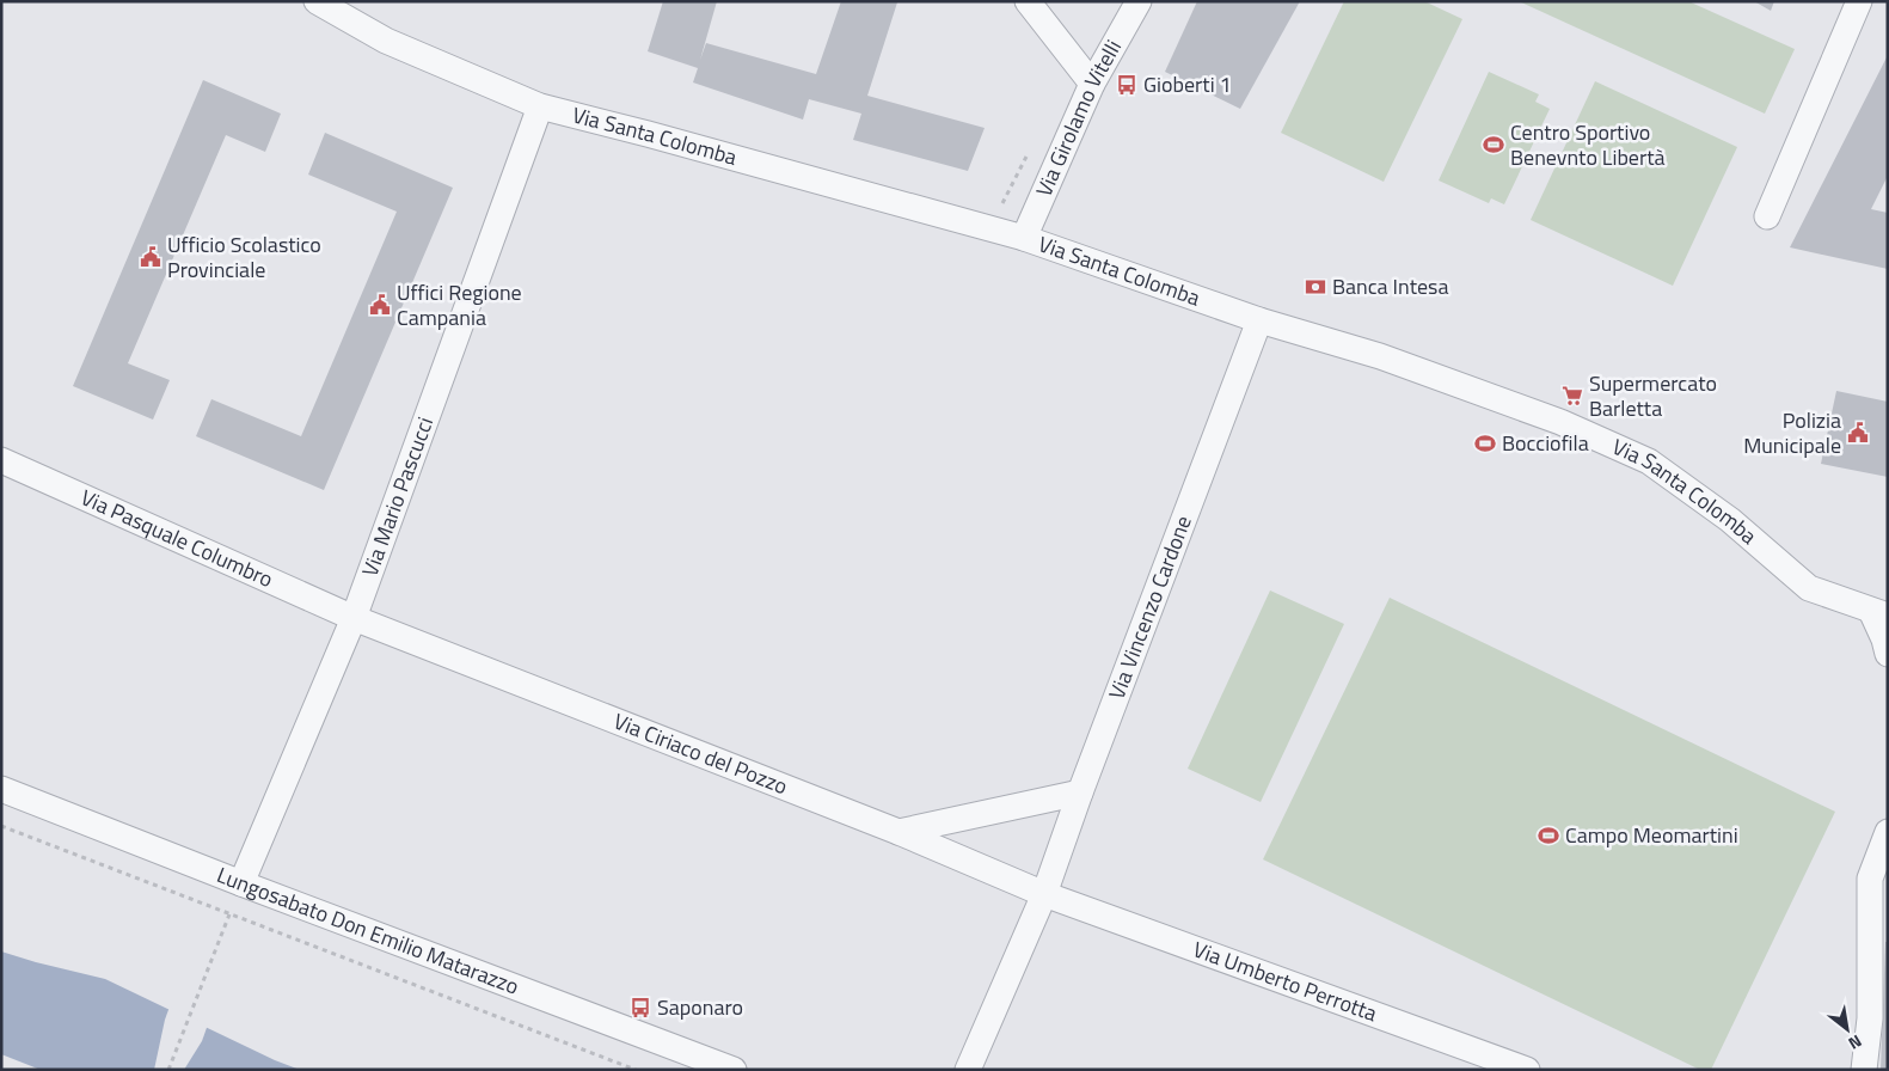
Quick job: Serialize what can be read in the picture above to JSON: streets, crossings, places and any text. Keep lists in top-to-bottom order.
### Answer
{
  "streets": {
    "street": [
      "Via Girolamo Vitelli",
      "Via Santa Colomba",
      "Via Mario Pascucci",
      "Via Pasquale Columbro",
      "Via Vincenzo Cardone",
      "Via Ciriaco del Pozzo",
      "Lungosabato Don Emilio Matarazzo",
      "Via Umberto Perrotta"
    ]
  },
  "crossings": [
    ["Via Girolamo Vitelli", "Via Santa Colomba"],
    ["Via Santa Colomba", "Via Mario Pascucci"],
    ["Via Santa Colomba", "Via Vincenzo Cardone"],
    ["Via Mario Pascucci", "Via Pasquale Columbro"],
    ["Via Mario Pascucci", "Via Ciriaco del Pozzo"],
    ["Via Mario Pascucci", "Lungosabato Don Emilio Matarazzo"],
    ["Via Pasquale Columbro", "Via Ciriaco del Pozzo"],
    ["Via Vincenzo Cardone", "Via Ciriaco del Pozzo"],
    ["Via Vincenzo Cardone", "Via Umberto Perrotta"],
    ["Via Ciriaco del Pozzo", "Via Umberto Perrotta"]
  ],
  "places": {
    "bus stop": ["Gioberti 1", "Saponaro"],
    "sports": ["Centro Sportivo Benevnto Libertà", "Bocciofila", "Campo Meomartini"],
    "public building": ["Ufficio Scolastico Provinciale", "Uffici Regione Campania", "Polizia Municipale"],
    "bank": ["Banca Intesa"],
    "supermarket": ["Supermercato Barletta"]
  },
  "north": "bottom right"
}
